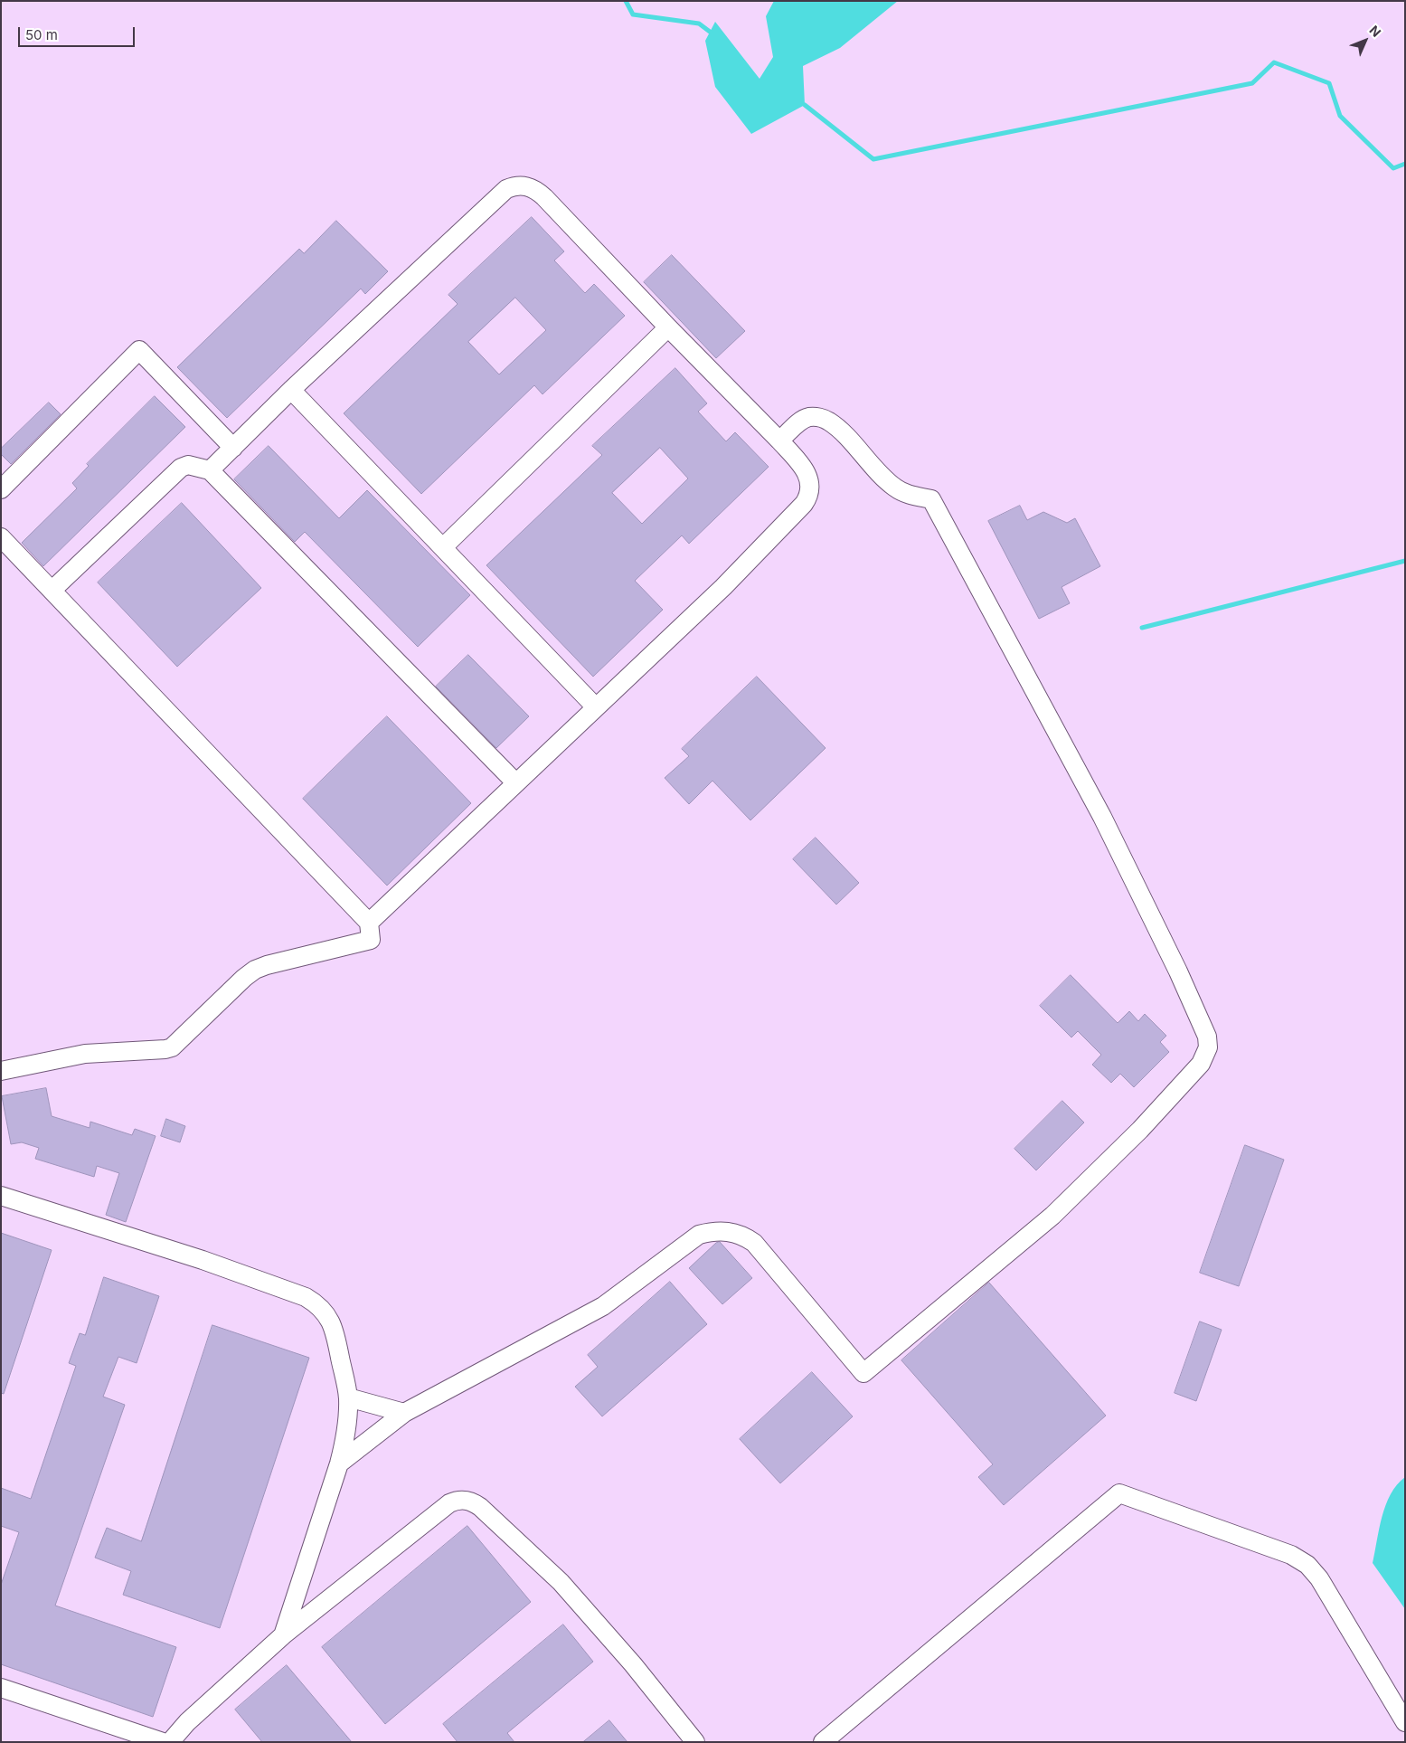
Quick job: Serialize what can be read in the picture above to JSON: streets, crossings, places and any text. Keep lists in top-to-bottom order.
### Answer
{
  "scale_bar": "50 m",
  "north": "top right"
}
